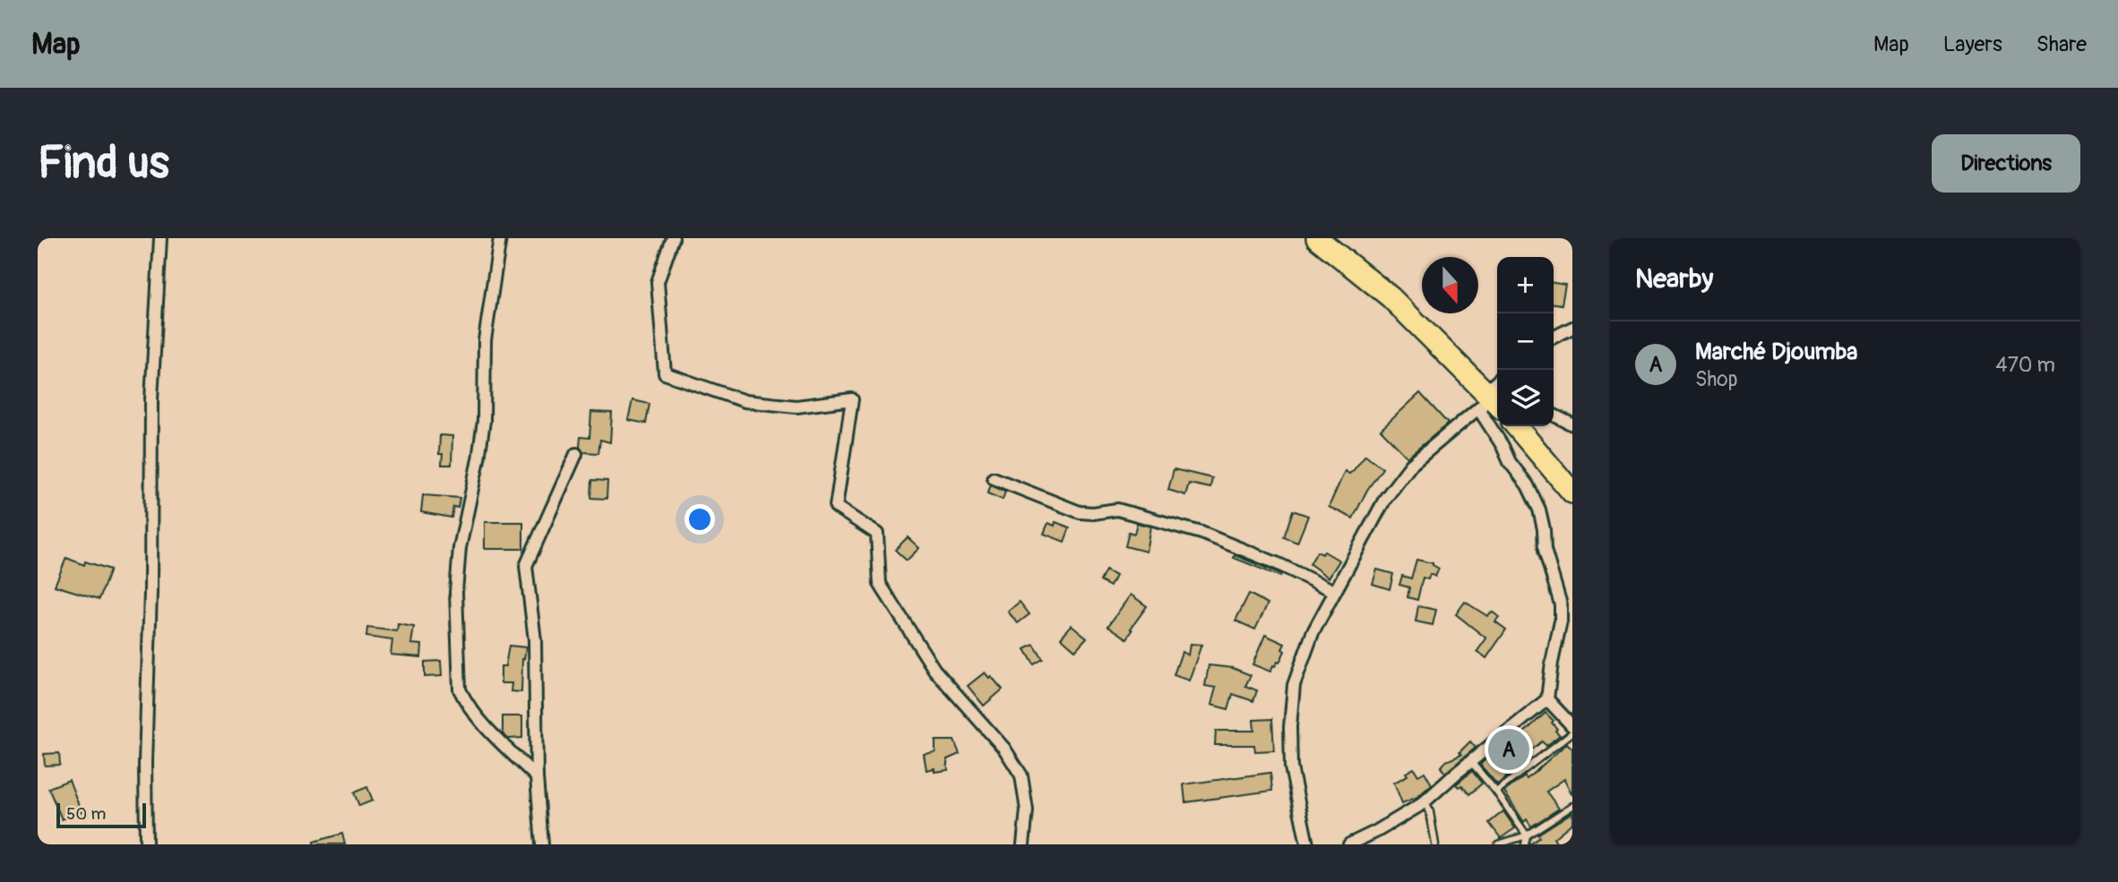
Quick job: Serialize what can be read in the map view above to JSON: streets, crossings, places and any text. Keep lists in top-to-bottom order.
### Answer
{
  "scale_bar": "50 m",
  "north": "bottom",
  "page": {
    "header": "Map",
    "nav": ["Map", "Layers", "Share"],
    "buttons": "Directions",
    "title": "Find us",
    "heading": "Nearby",
    "map_buttons": ["+", "−"],
    "list": [
      {
        "mark": "A",
        "name": "Marché Djoumba",
        "note": "Shop",
        "value": "470 m"
      }
    ],
    "pins": "A",
    "scale": "50 m"
  }
}
